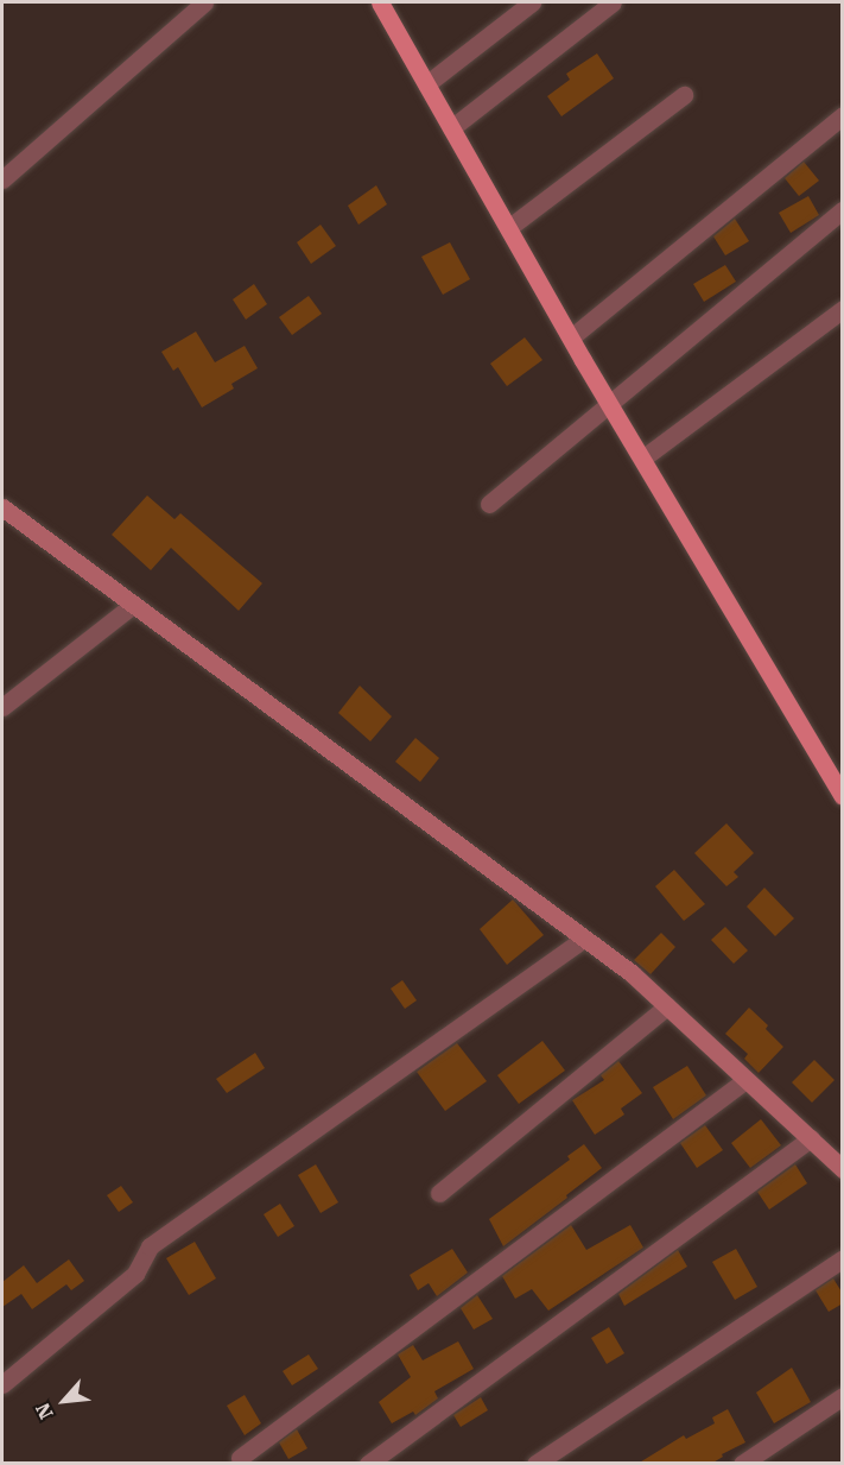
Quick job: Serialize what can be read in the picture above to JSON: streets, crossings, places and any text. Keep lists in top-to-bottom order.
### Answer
{
  "north": "bottom left"
}
